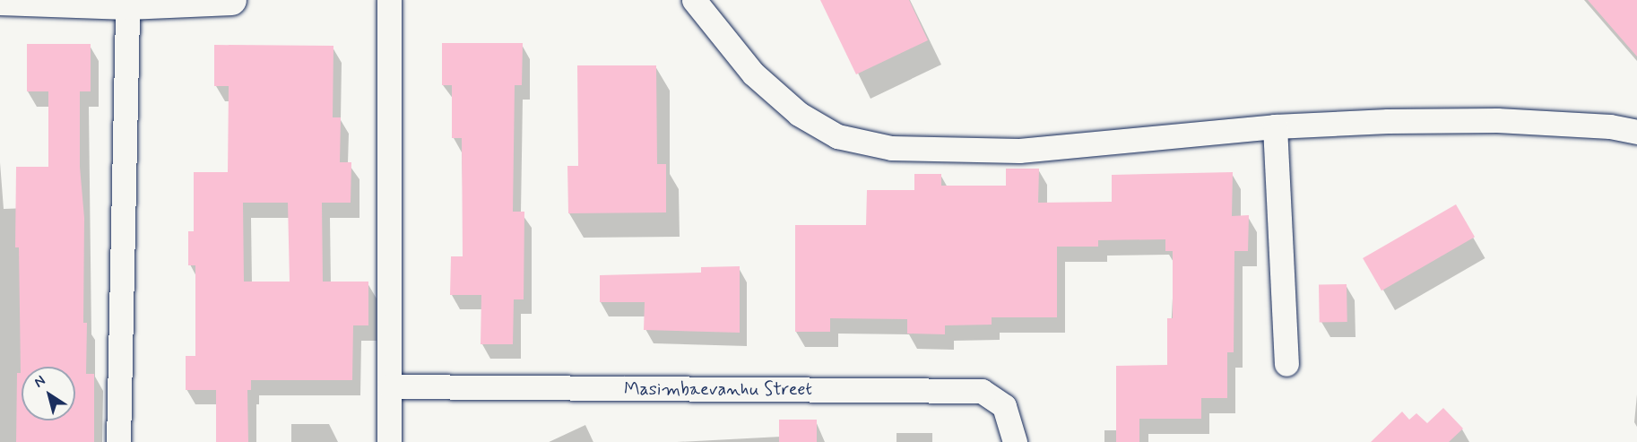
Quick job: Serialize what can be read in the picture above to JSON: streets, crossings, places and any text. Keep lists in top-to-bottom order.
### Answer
{
  "streets": {
    "street": ["Masimbaevanhu Street"]
  },
  "north": "top left"
}
